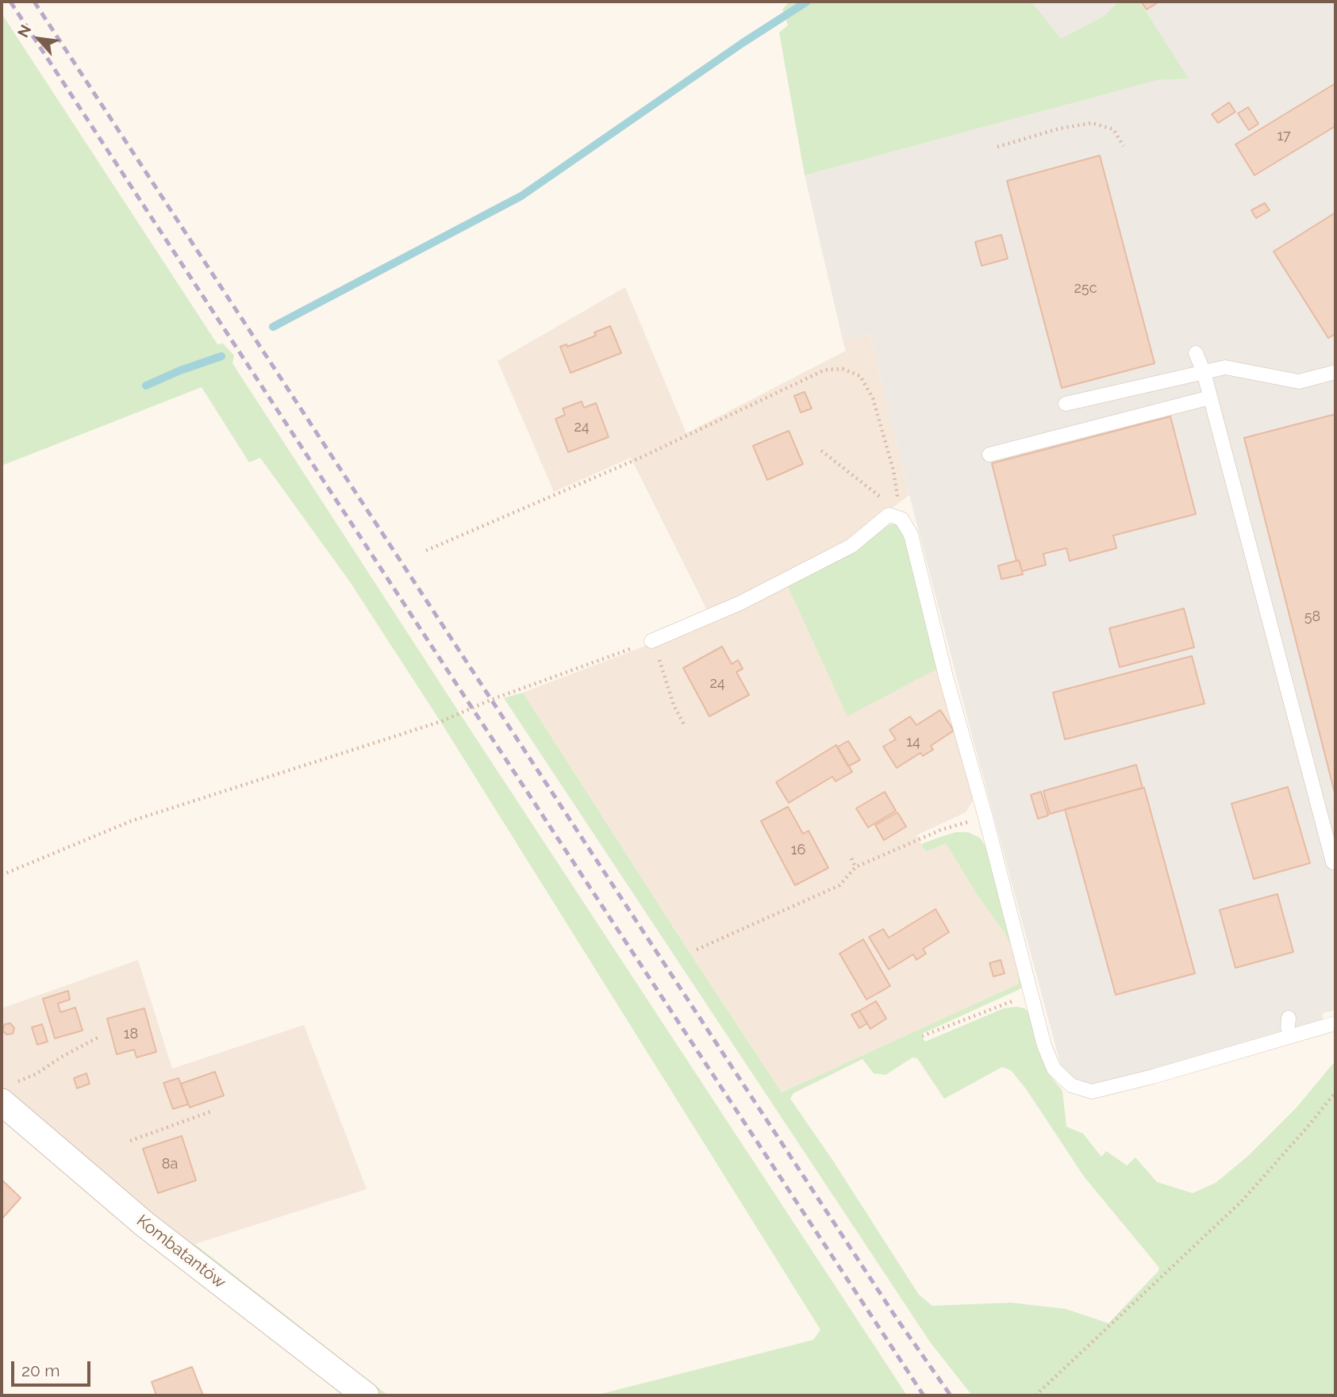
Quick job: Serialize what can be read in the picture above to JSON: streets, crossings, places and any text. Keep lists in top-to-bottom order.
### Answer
{
  "streets": {
    "street": ["Kombatantów"]
  },
  "house_numbers": [
    "17",
    "25c",
    "24",
    "58",
    "24",
    "14",
    "16",
    "18",
    "8a"
  ],
  "scale_bar": "20 m",
  "north": "top left"
}
